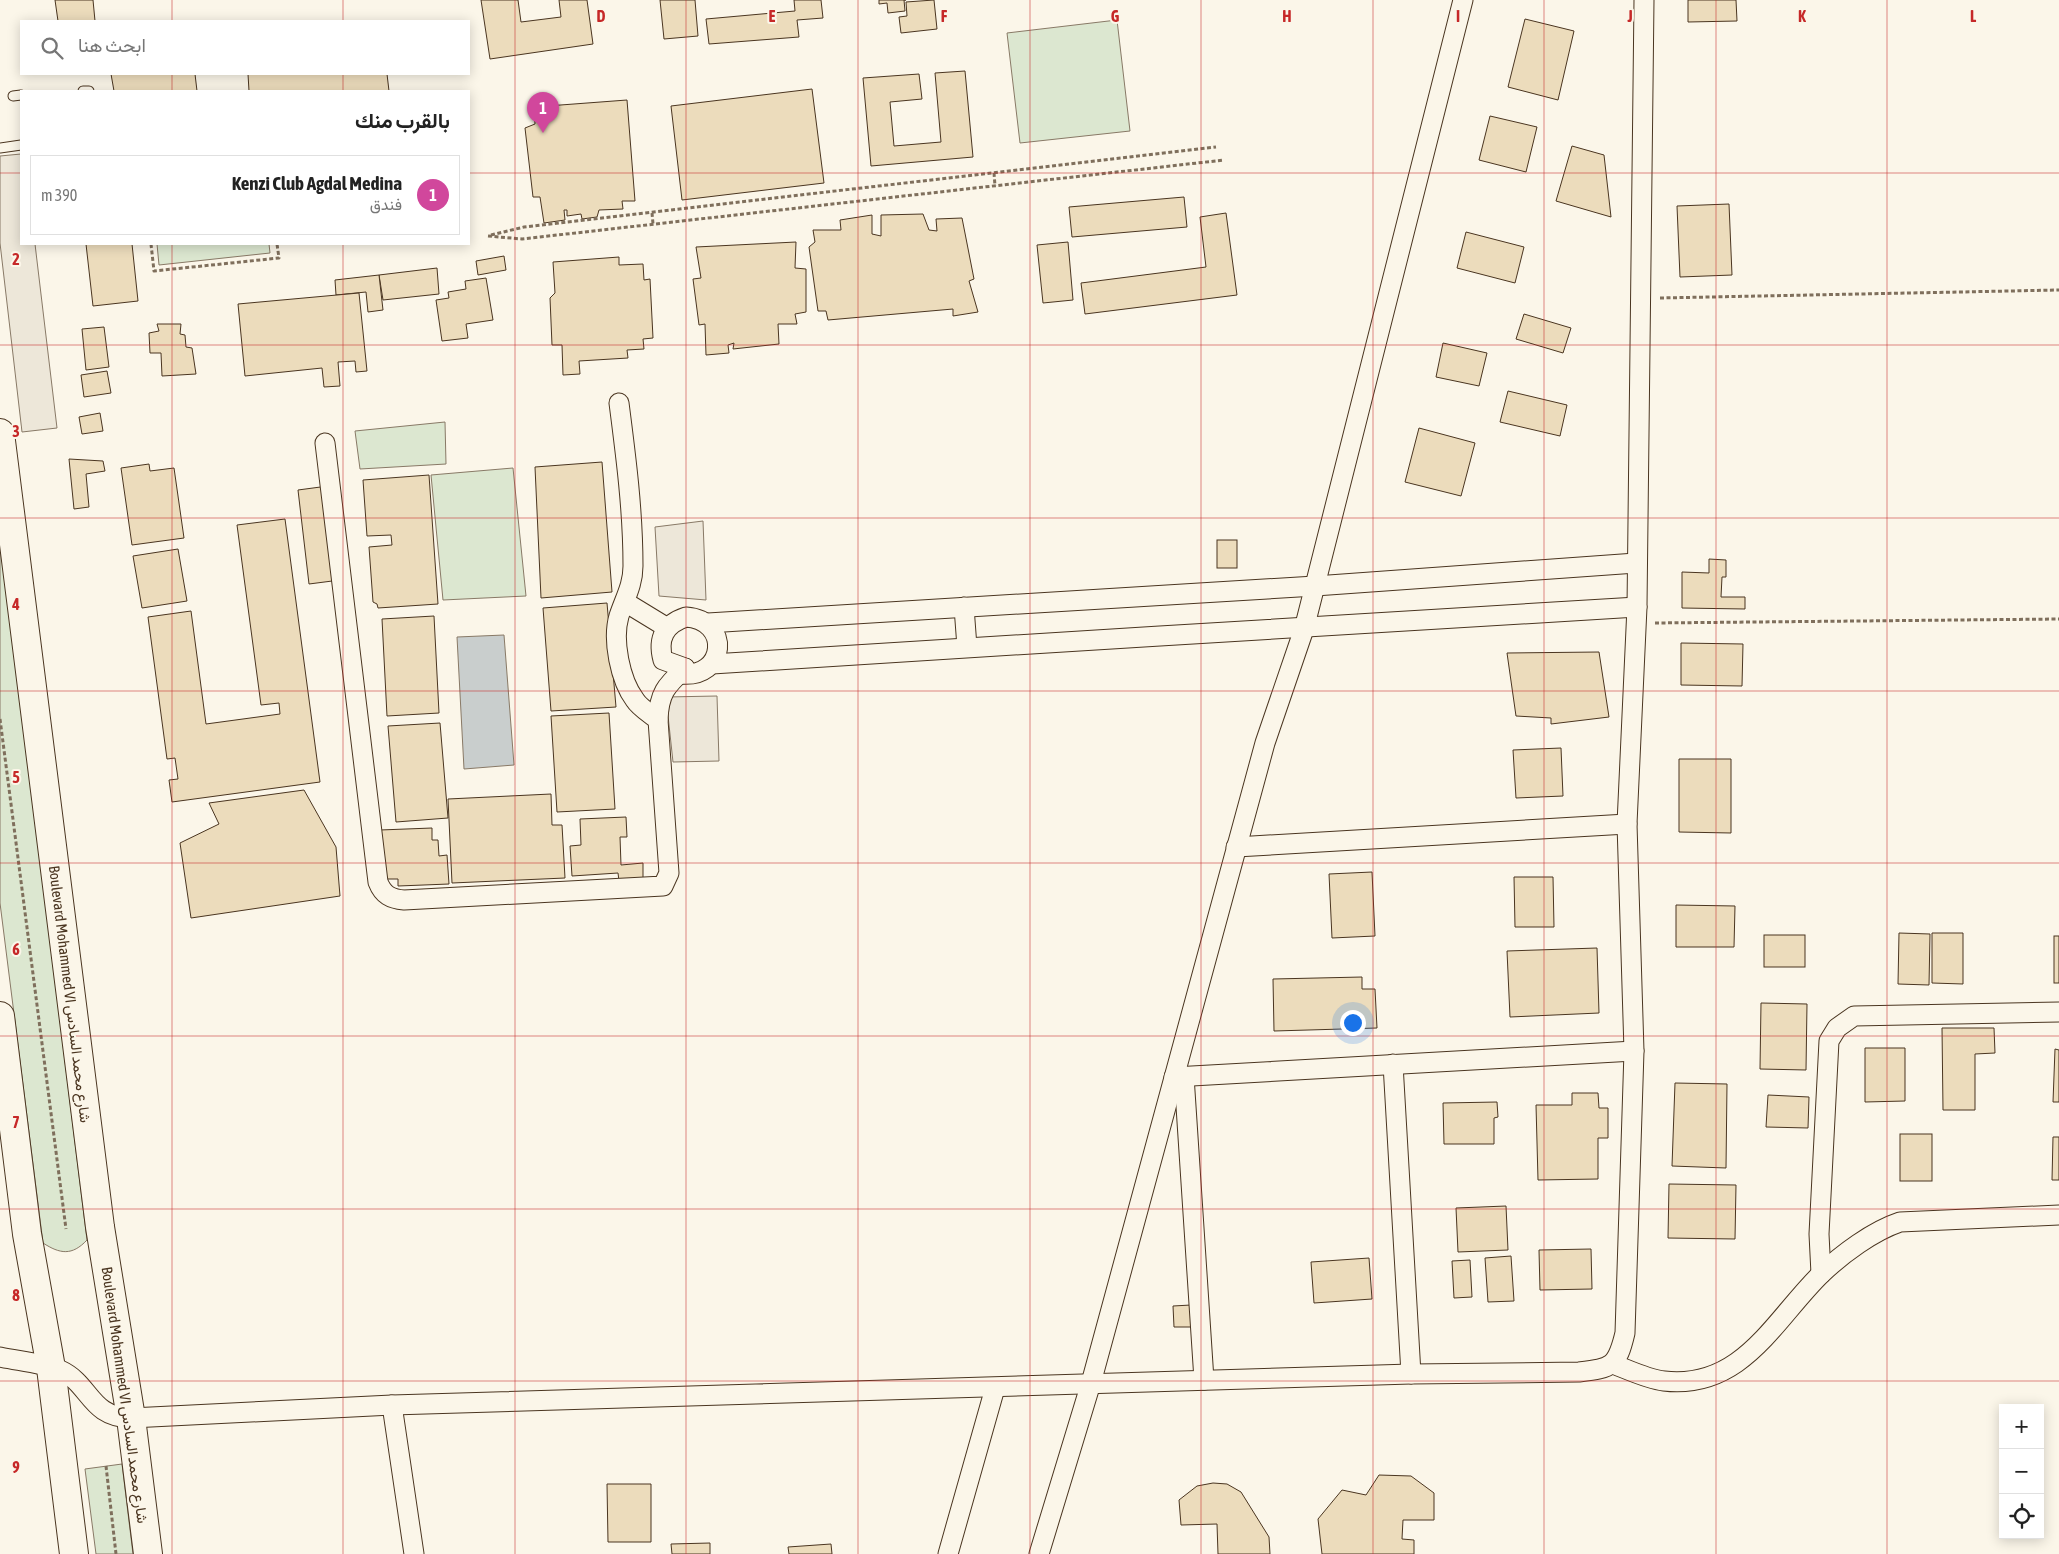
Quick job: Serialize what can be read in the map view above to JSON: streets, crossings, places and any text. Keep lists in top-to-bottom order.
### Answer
{
  "streets": {
    "main road": ["Boulevard Mohammed VI شارع محمد السادس"]
  },
  "page": {
    "search": "ابحث هنا",
    "heading": "بالقرب منك",
    "pins": "1",
    "list": [
      {
        "mark": "1",
        "name": "Kenzi Club Agdal Medina",
        "note": "فندق",
        "value": "390 m"
      }
    ],
    "map_buttons": ["+", "−"]
  },
  "grid": {
    "columns": [
      "D",
      "E",
      "F",
      "G",
      "H",
      "I",
      "J",
      "K",
      "L"
    ],
    "rows": [
      "2",
      "3",
      "4",
      "5",
      "6",
      "7",
      "8",
      "9"
    ]
  }
}
